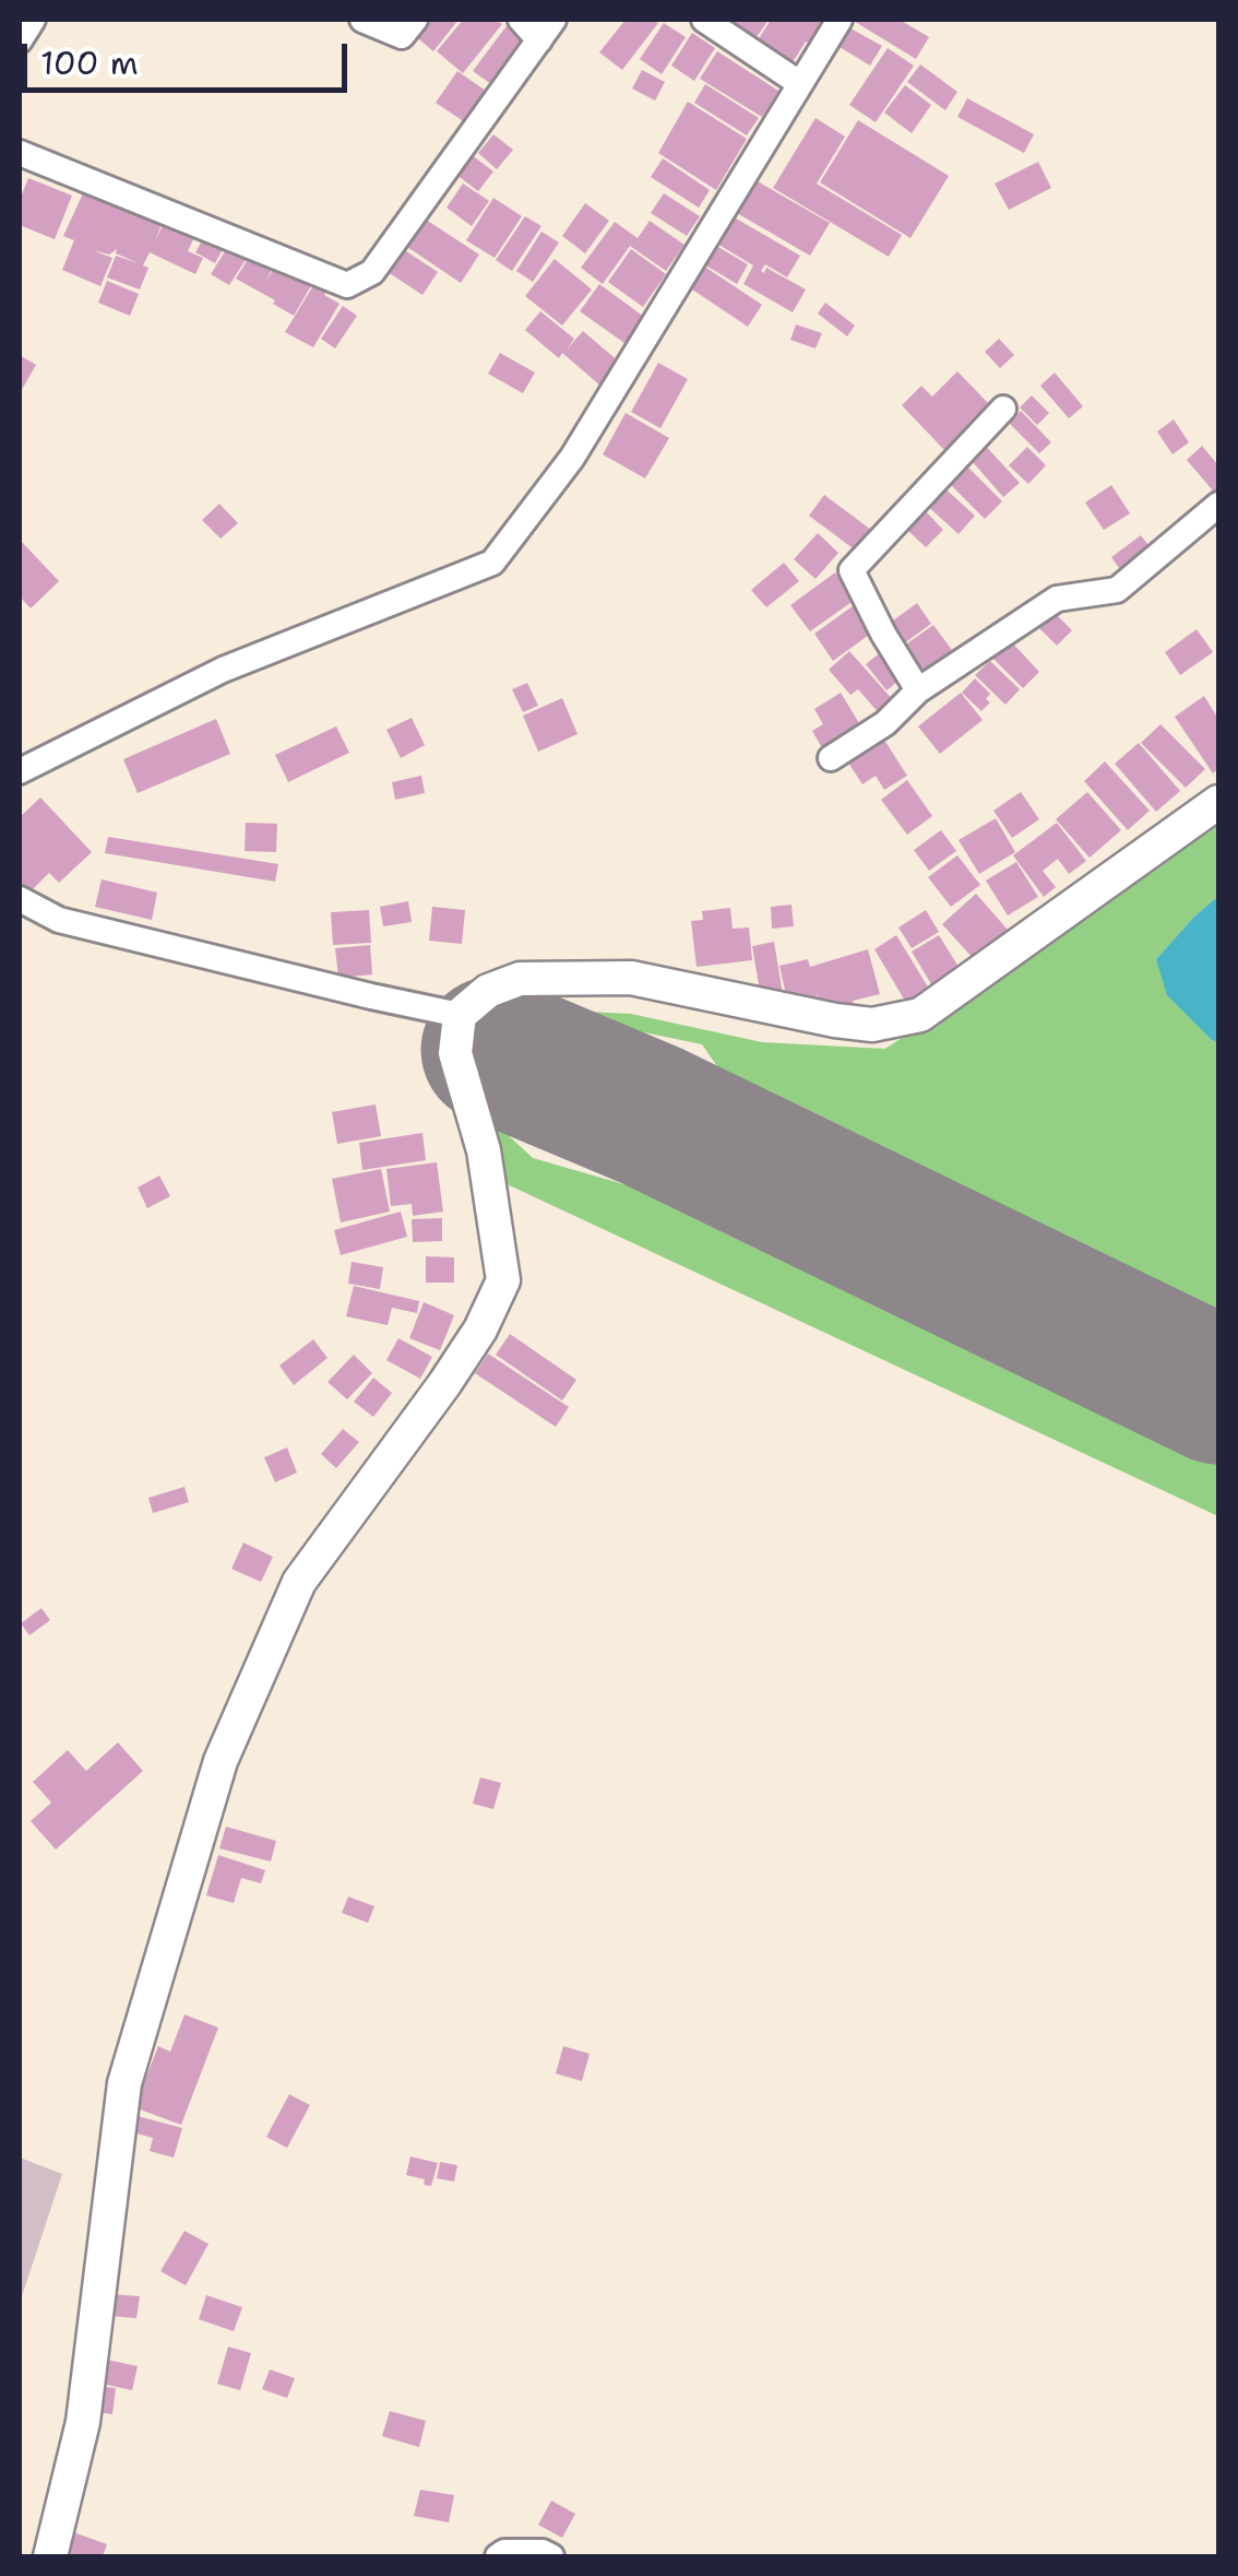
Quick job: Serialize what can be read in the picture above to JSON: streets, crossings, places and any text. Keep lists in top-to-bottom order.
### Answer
{
  "scale_bar": "100 m"
}
